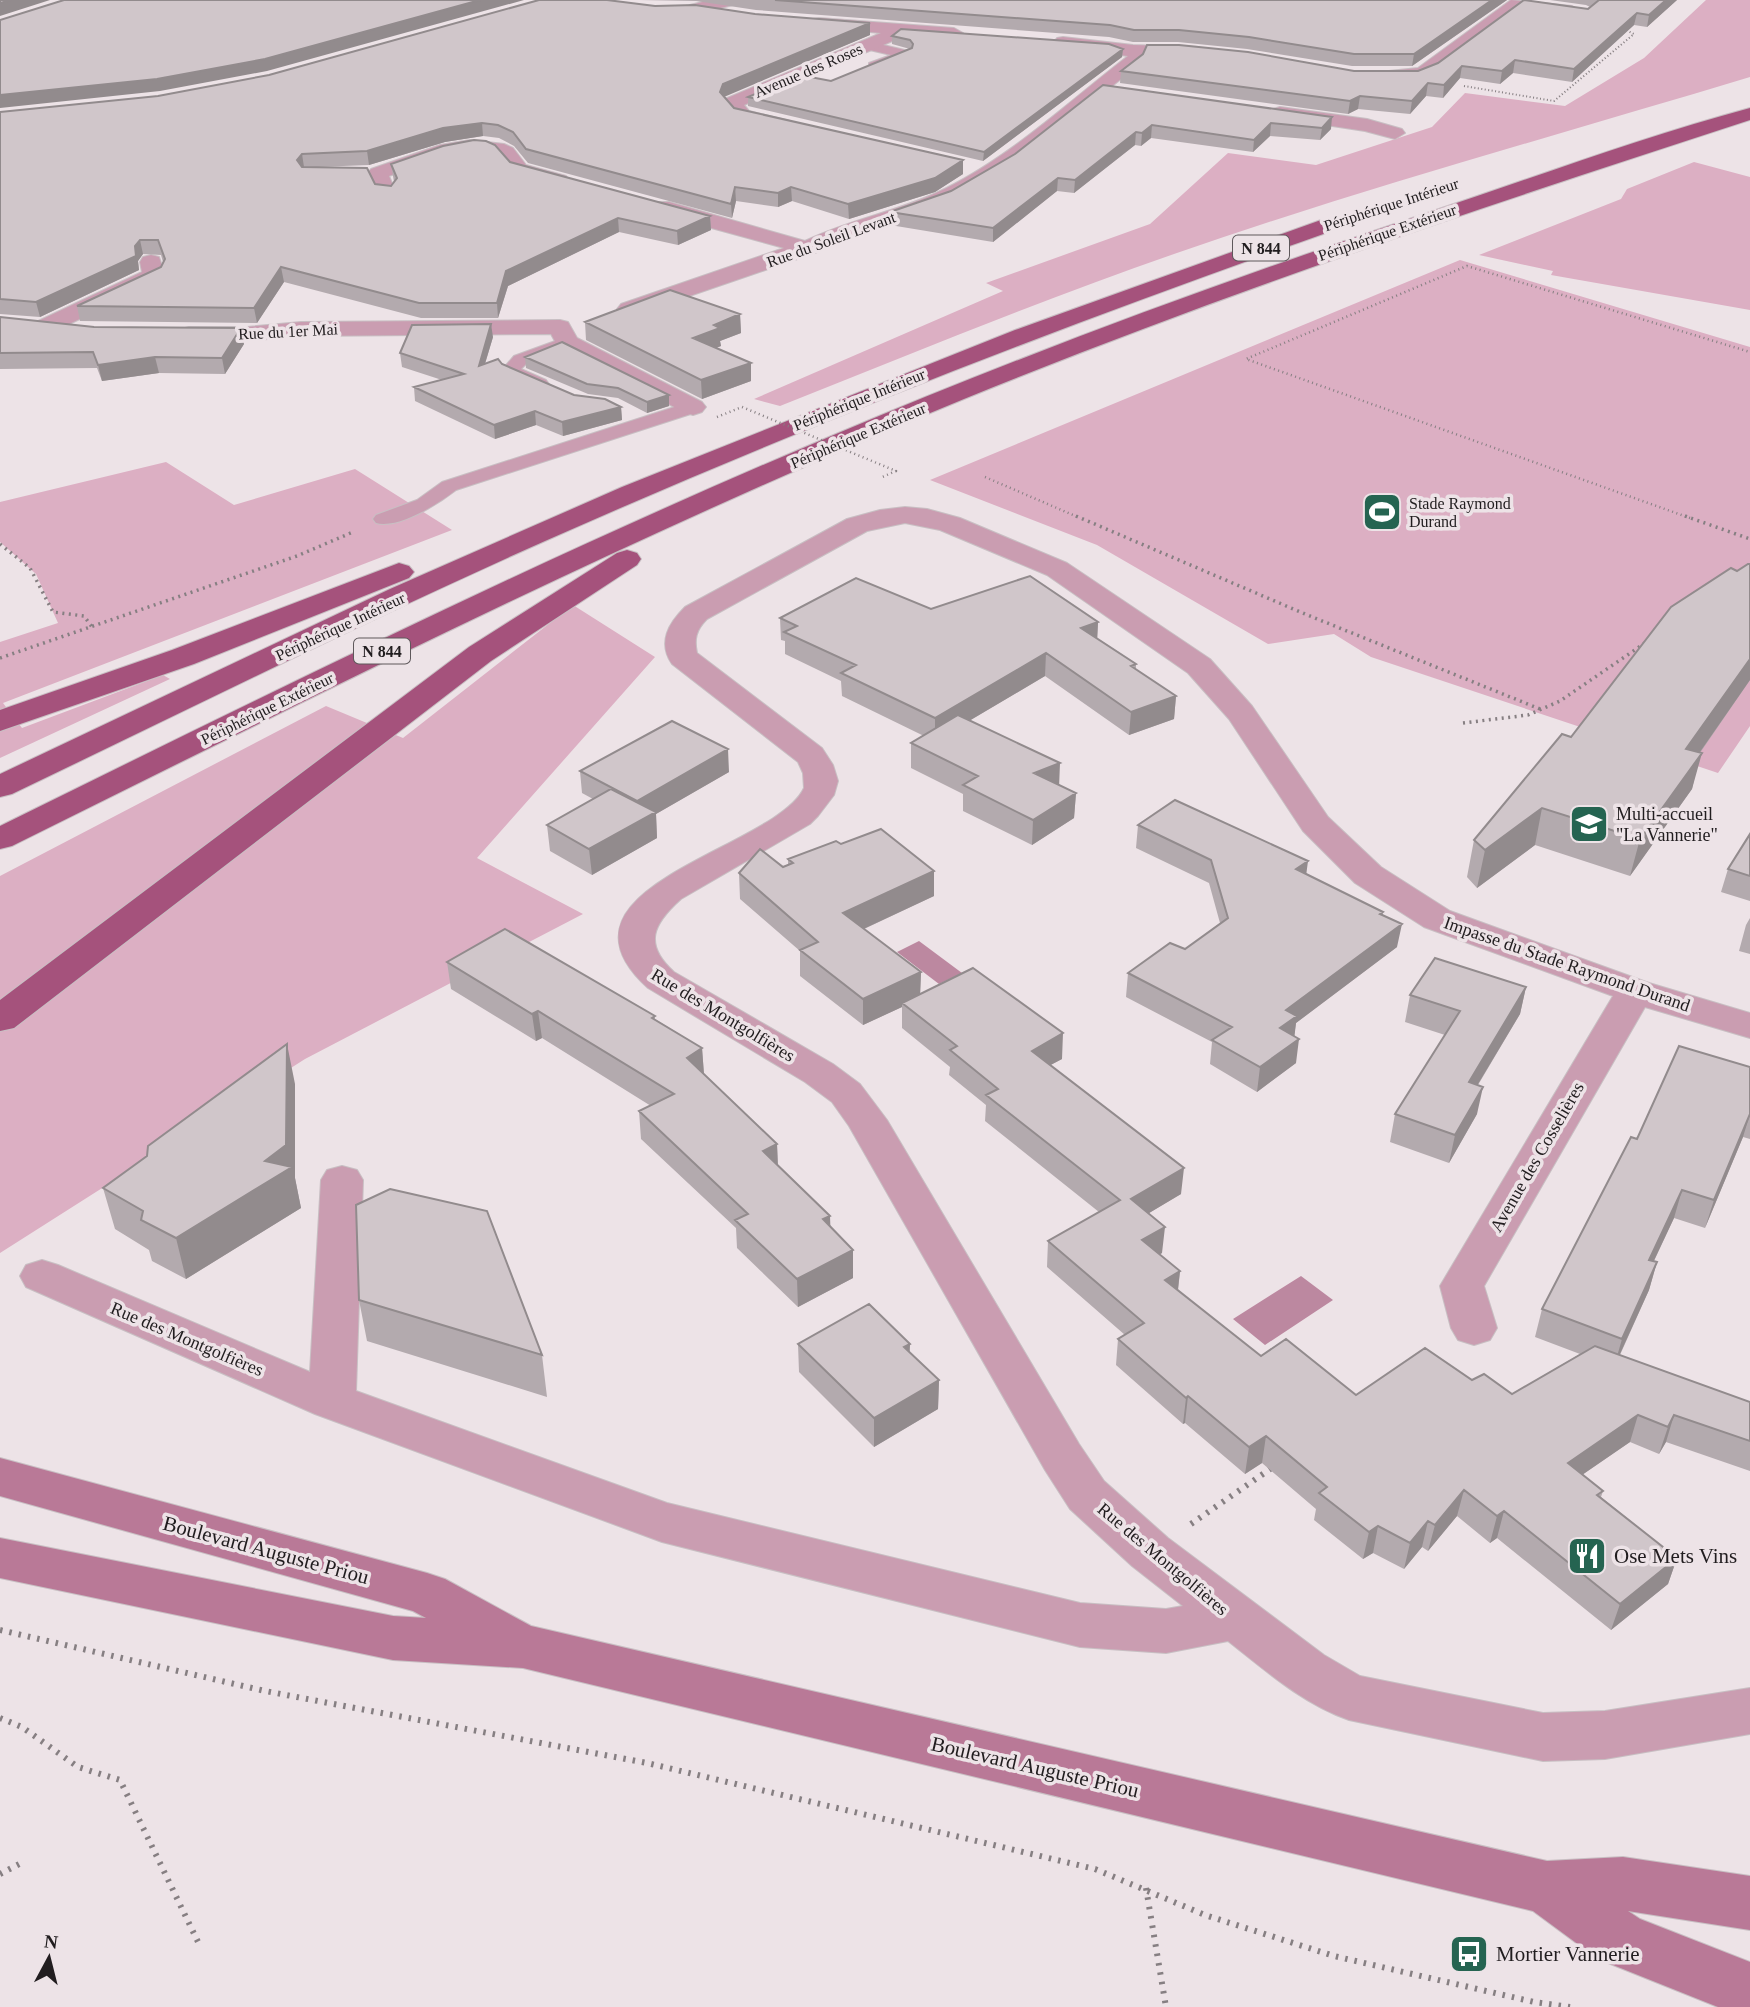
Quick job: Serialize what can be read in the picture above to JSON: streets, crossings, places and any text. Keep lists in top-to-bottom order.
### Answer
{
  "streets": {
    "highway": ["Périphérique Intérieur", "Périphérique Extérieur", "N 844"],
    "main road": ["Boulevard Auguste Priou"],
    "street": [
      "Avenue des Roses",
      "Rue du Soleil Levant",
      "Rue du 1er Mai",
      "Impasse du Stade Raymond Durand",
      "Rue des Montgolfières",
      "Avenue des Cosselières"
    ]
  },
  "crossings": [
    ["Impasse du Stade Raymond Durand", "Rue des Montgolfières"],
    ["Impasse du Stade Raymond Durand", "Avenue des Cosselières"]
  ],
  "places": {
    "sports": ["Stade Raymond Durand"],
    "school or university": ["Multi-accueil \"La Vannerie\""],
    "restaurant": ["Ose Mets Vins"],
    "bus stop": ["Mortier Vannerie"]
  },
  "north": "top"
}
